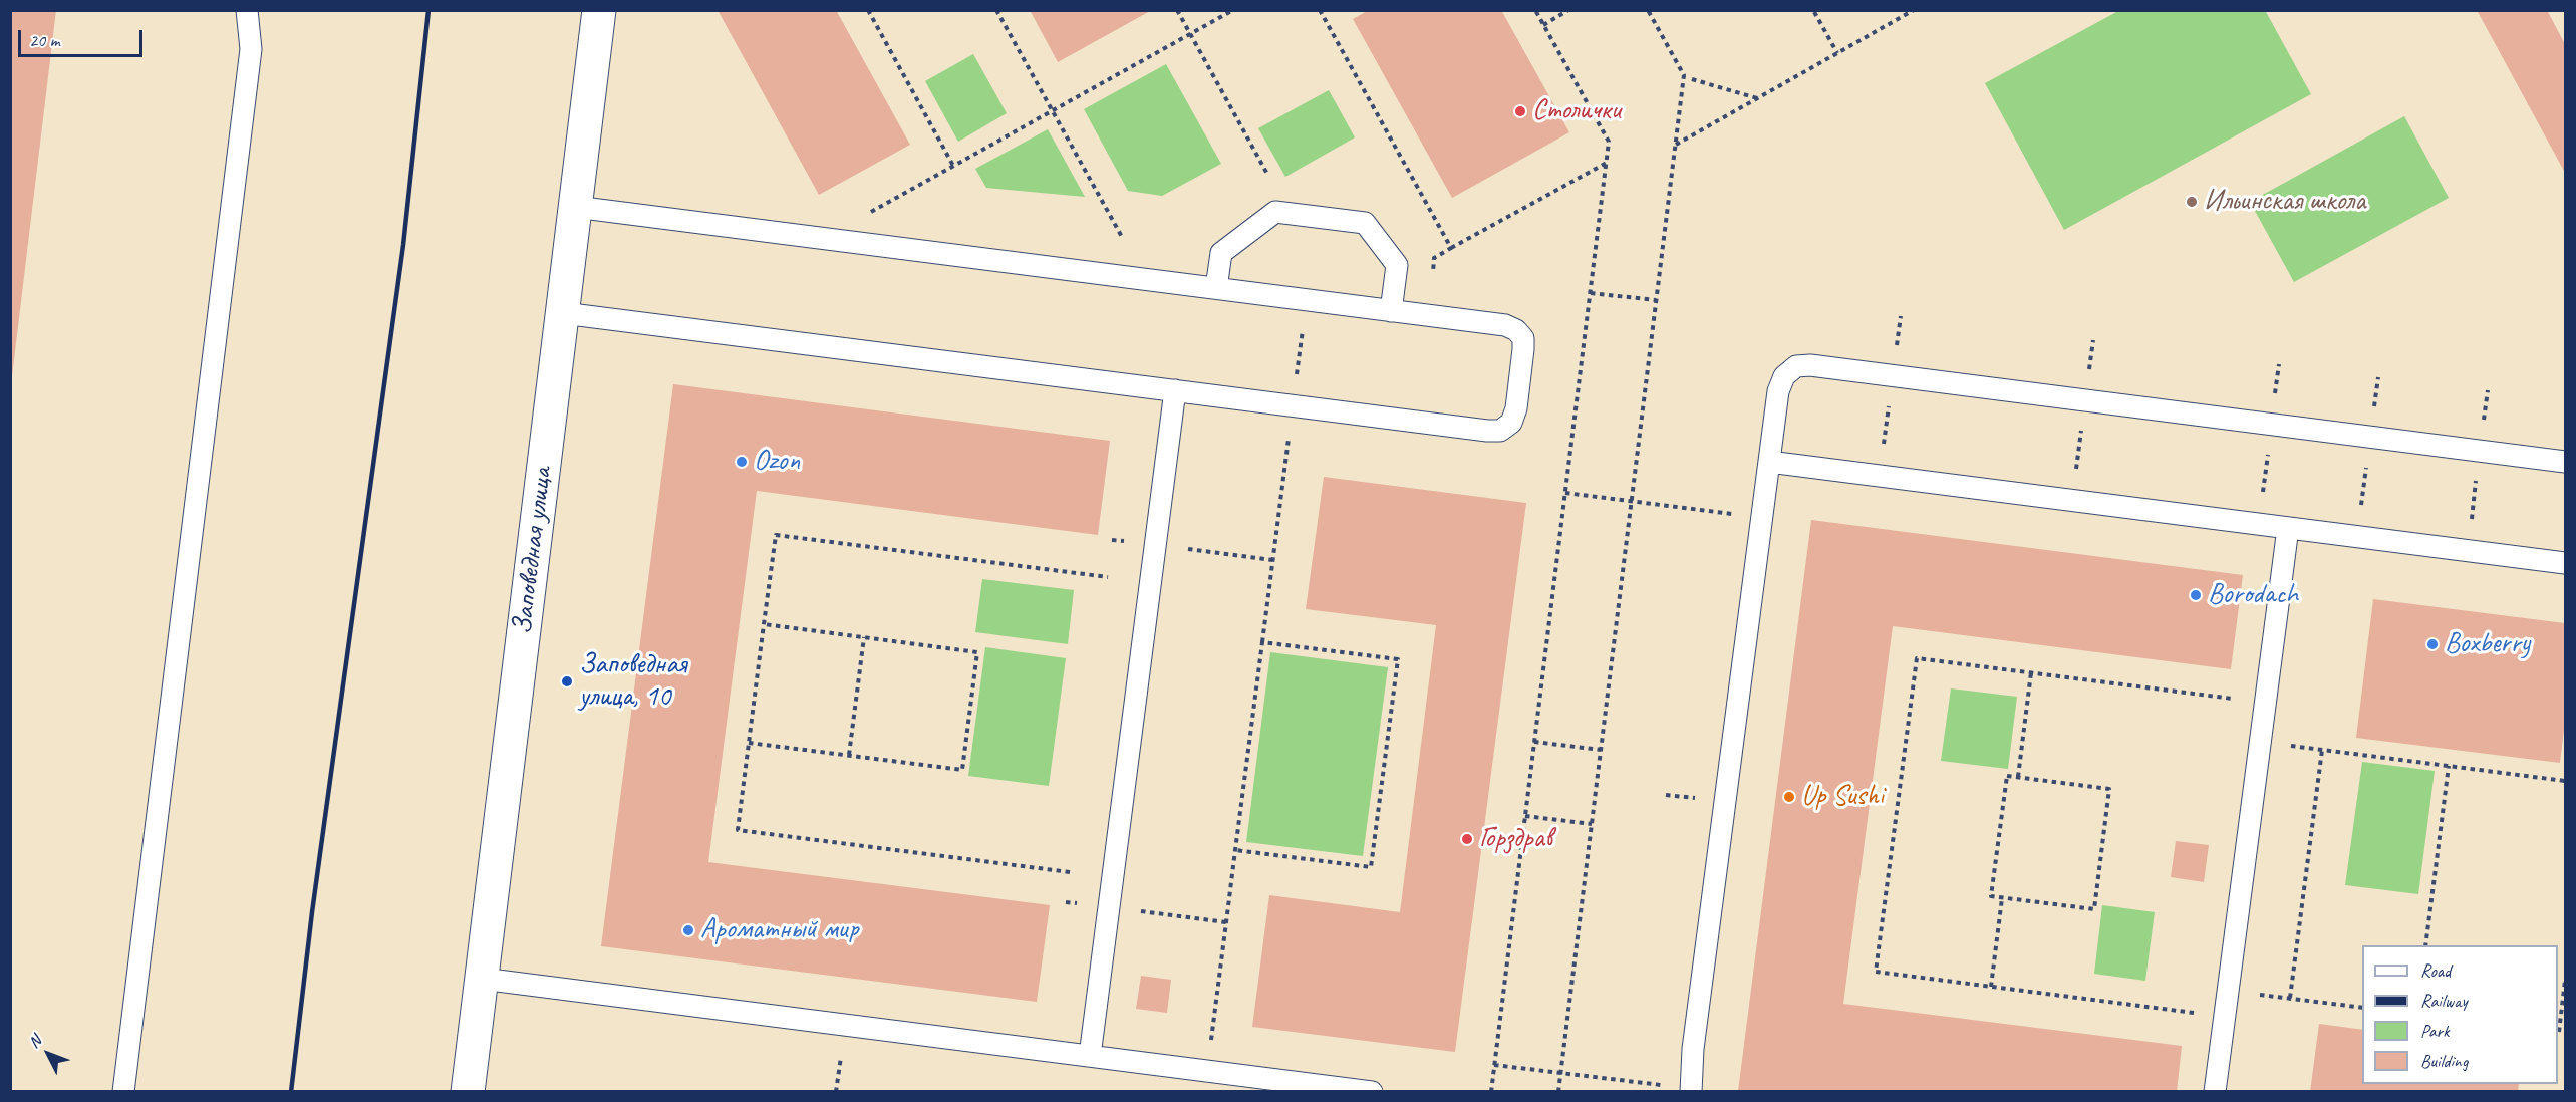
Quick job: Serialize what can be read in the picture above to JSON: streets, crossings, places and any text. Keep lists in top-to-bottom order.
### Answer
{
  "streets": {
    "street": ["Заповедная улица"]
  },
  "places": [
    "Столички",
    "Ильинская школа",
    "Ozon",
    "Borodach",
    "Boxberry",
    "Заповедная улица, 10",
    "Up Sushi",
    "Горздрав",
    "Ароматный мир"
  ],
  "legend": [
    "Road",
    "Railway",
    "Park",
    "Building"
  ],
  "scale_bar": "20 m",
  "north": "top left"
}
